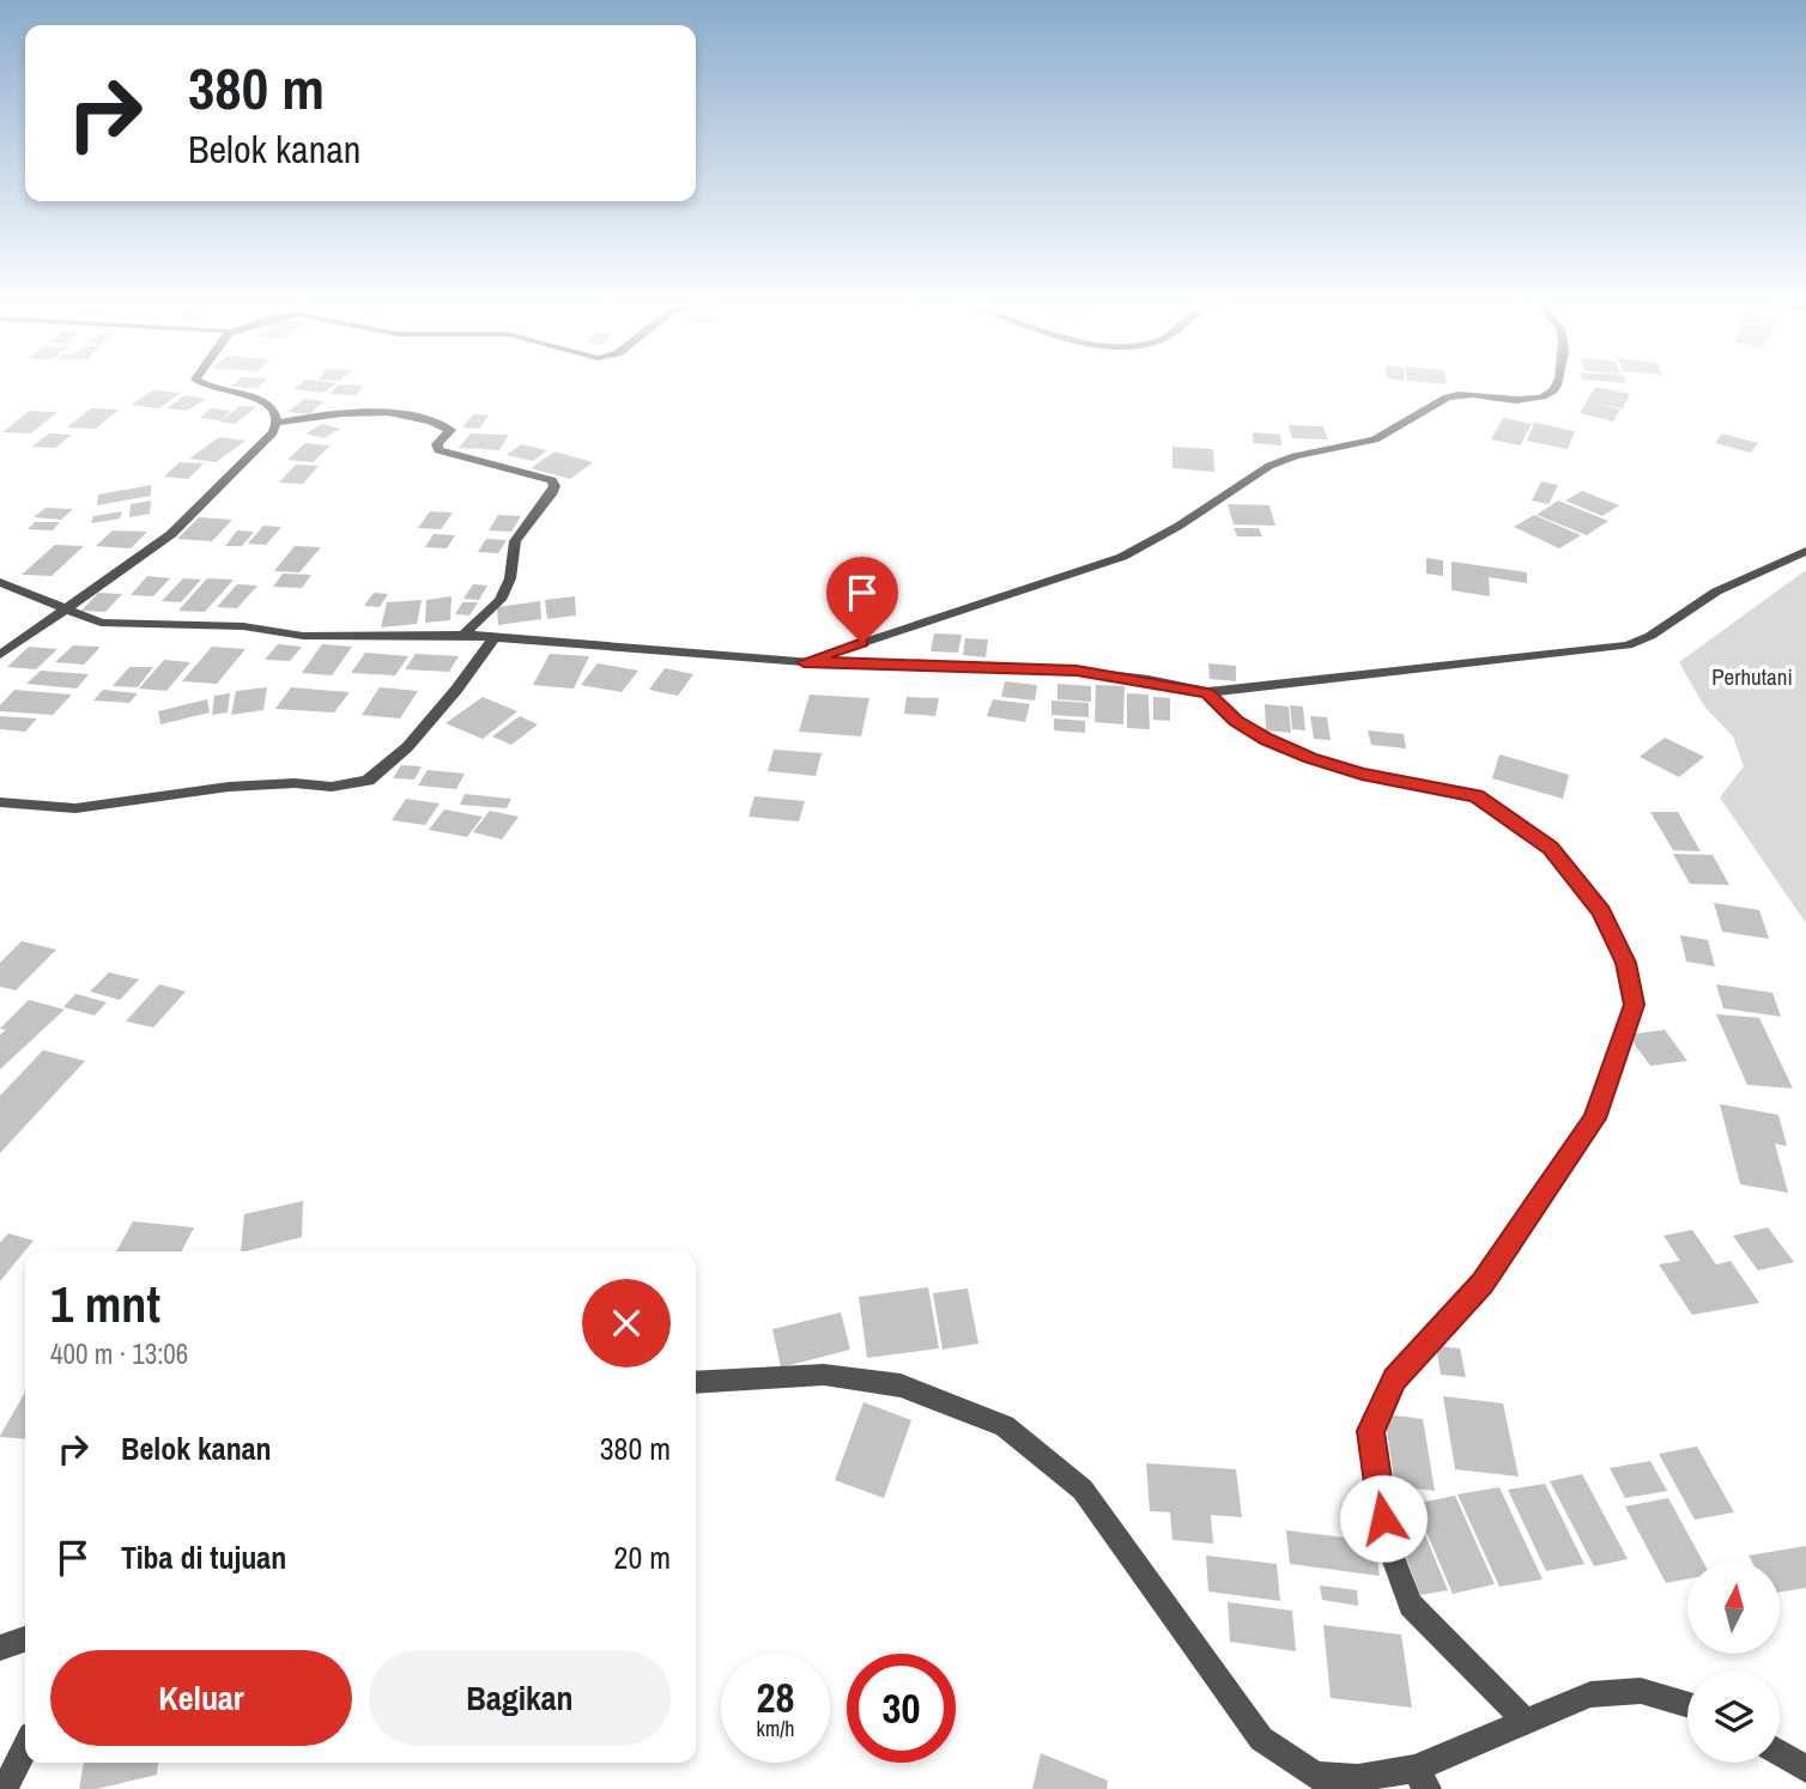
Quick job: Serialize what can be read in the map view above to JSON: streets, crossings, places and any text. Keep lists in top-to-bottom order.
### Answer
{
  "parks": ["Perhutani"],
  "north": "top",
  "page": {
    "turn": ["380 m", "Belok kanan"],
    "heading": ["1 mnt", "400 m · 13:06"],
    "list": [
      {
        "name": "Belok kanan",
        "value": "380 m"
      },
      {
        "name": "Tiba di tujuan",
        "value": "20 m"
      }
    ],
    "buttons": ["Keluar", "Bagikan"],
    "speed": "28 km/h",
    "limit": "30"
  }
}
